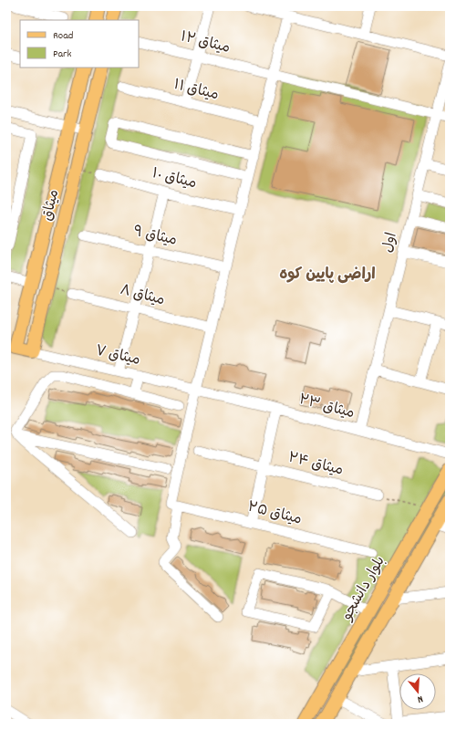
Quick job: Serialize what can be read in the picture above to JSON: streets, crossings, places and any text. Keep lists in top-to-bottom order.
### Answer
{
  "streets": {
    "main road": ["میثاق", "بلوار دانشجو"],
    "street": [
      "میثاق ۱۲",
      "میثاق ۱۱",
      "میثاق ۱۰",
      "میثاق ۹",
      "اول",
      "میثاق ۸",
      "میثاق ۷",
      "میثاق ۲۳",
      "میثاق ۲۴",
      "میثاق ۲۵"
    ]
  },
  "crossings": [
    ["میثاق ۱۲", "اول"],
    ["میثاق", "میثاق ۷"],
    ["اول", "میثاق ۲۳"],
    ["میثاق ۷", "میثاق ۲۳"]
  ],
  "districts": ["اراضی پایین کوه"],
  "legend": ["Road", "Park"],
  "north": "bottom"
}
